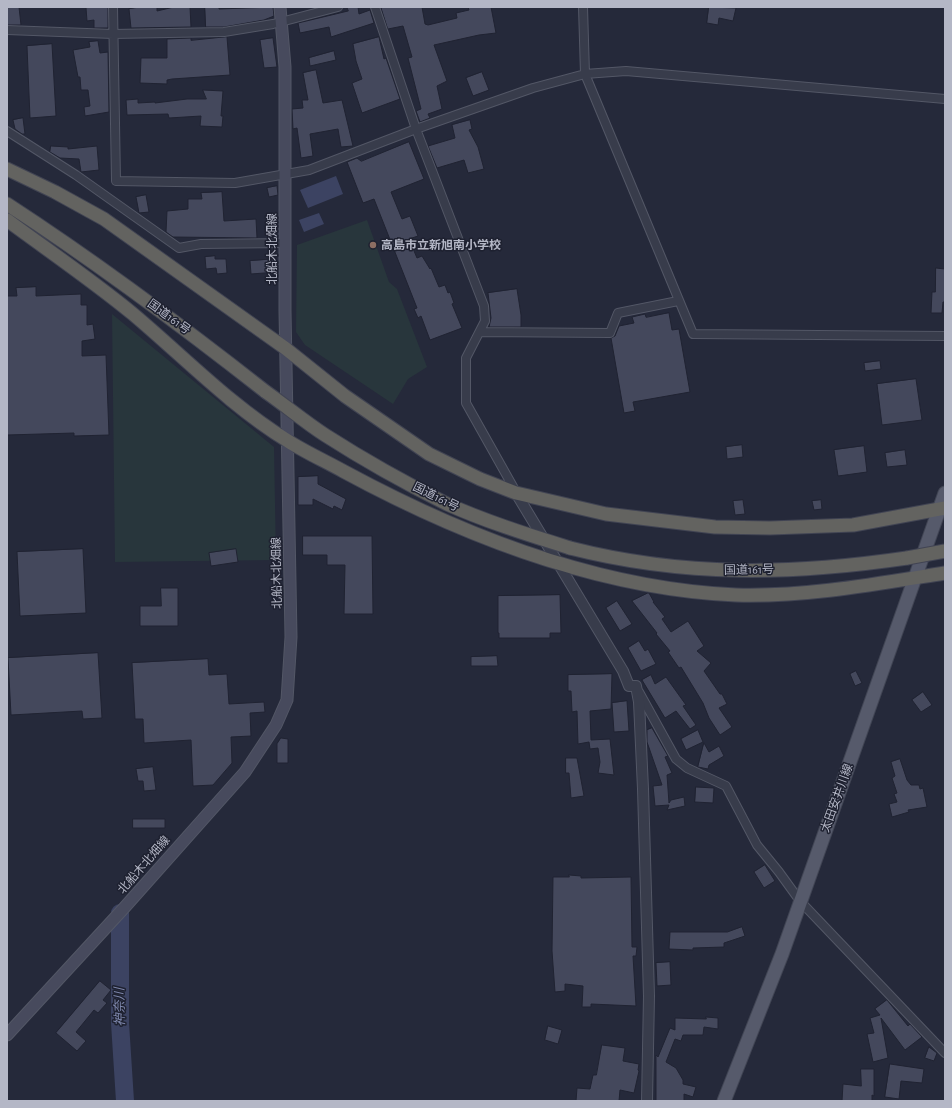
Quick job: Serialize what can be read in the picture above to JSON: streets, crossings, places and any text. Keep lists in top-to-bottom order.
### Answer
{
  "streets": {
    "highway": ["国道161号"],
    "main road": ["北船木北畑線", "太田安井川線"]
  },
  "water": ["神奈川"],
  "places": ["高島市立新旭南小学校"]
}
